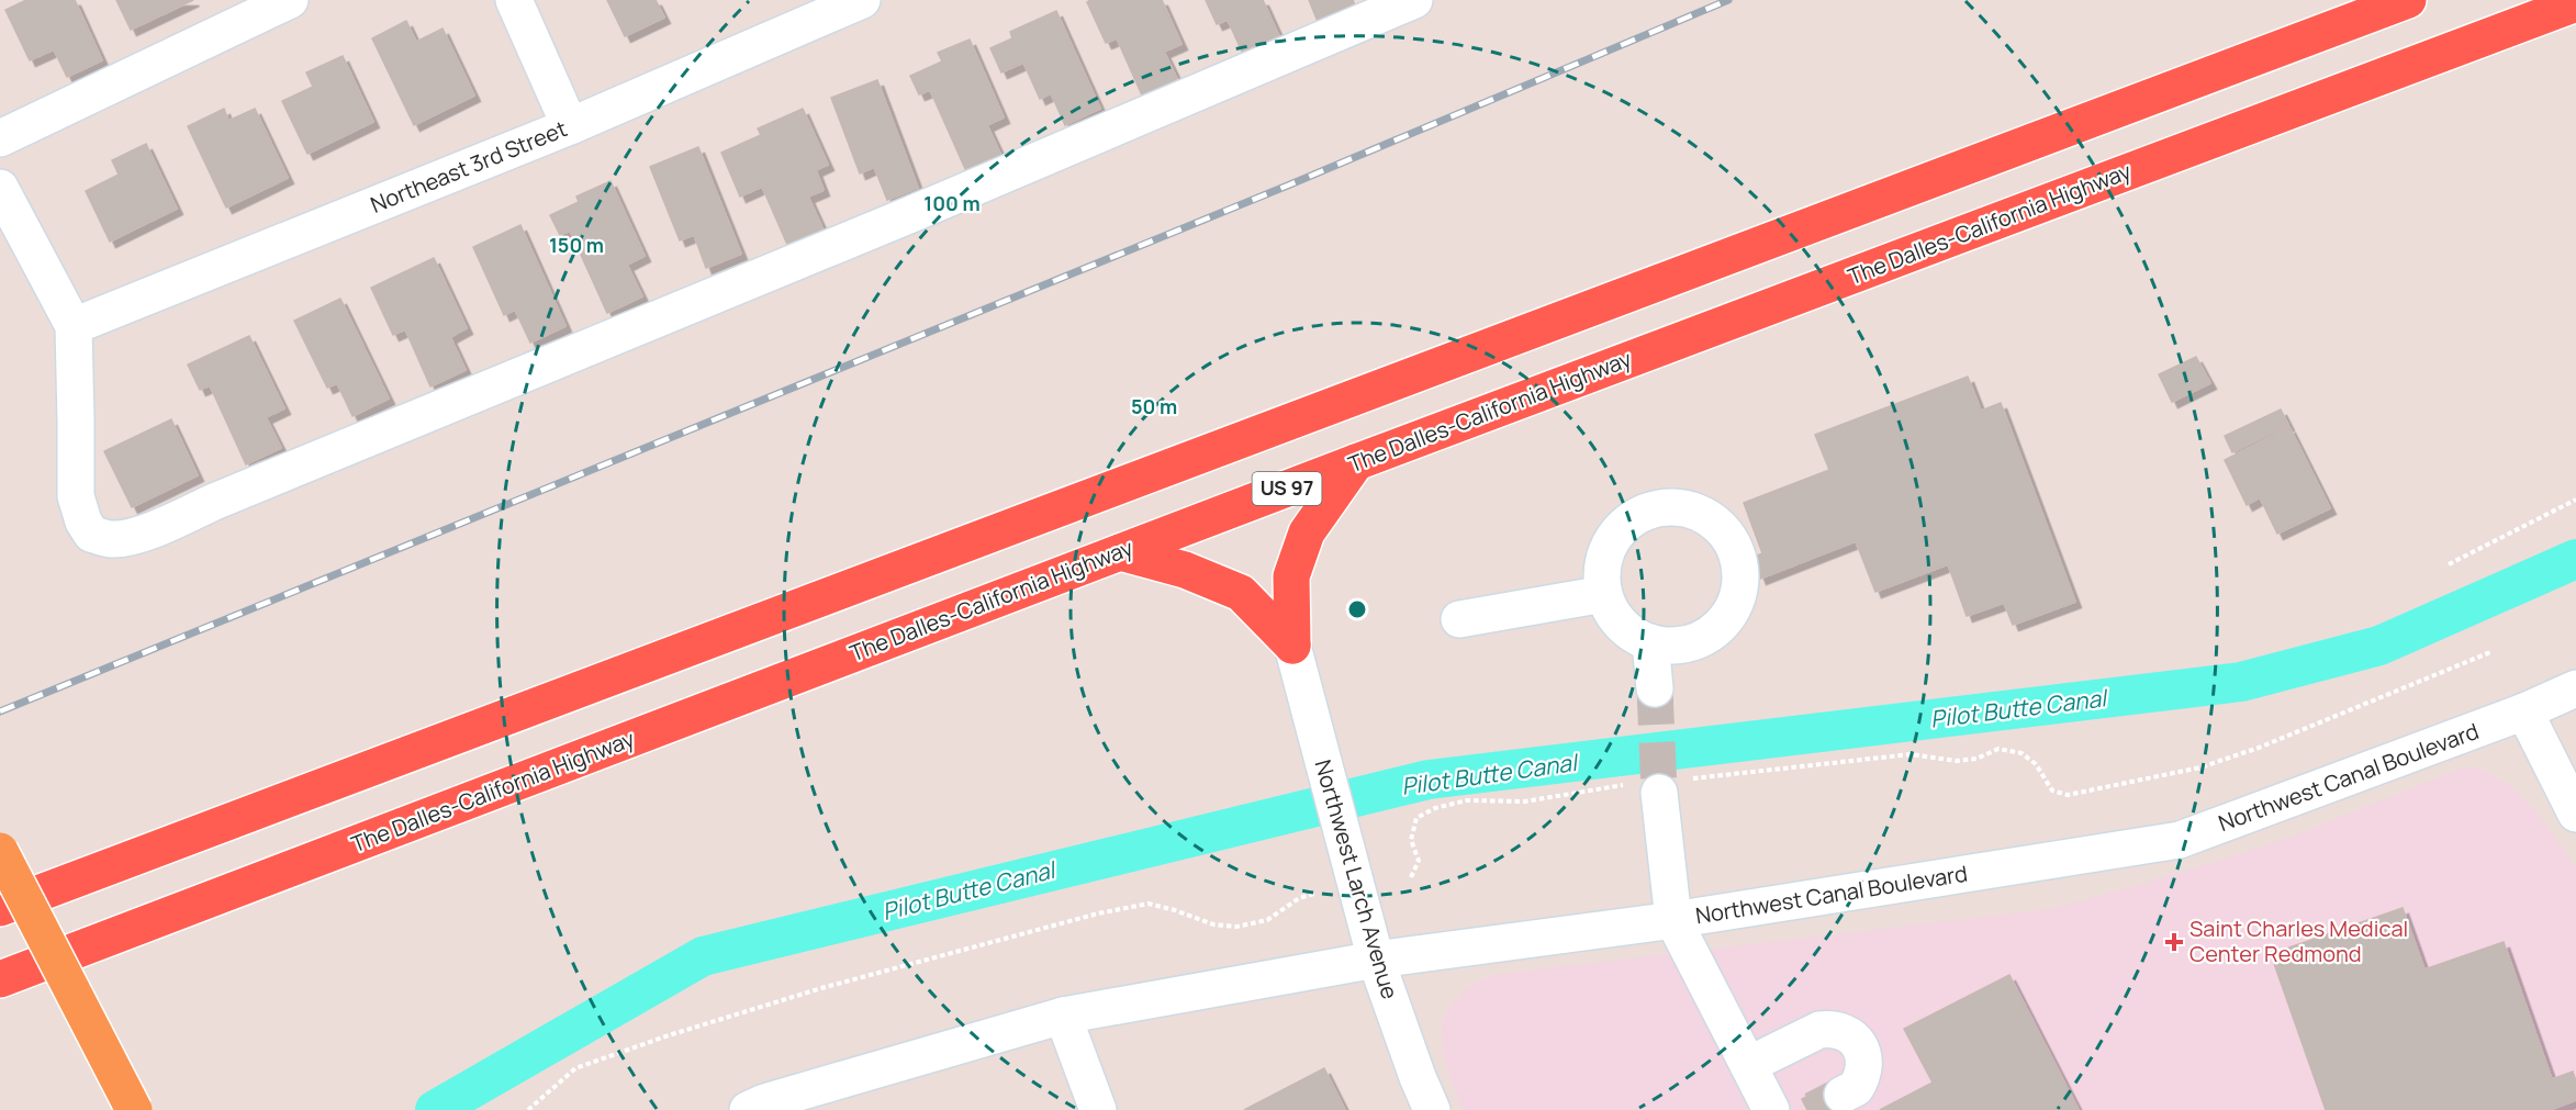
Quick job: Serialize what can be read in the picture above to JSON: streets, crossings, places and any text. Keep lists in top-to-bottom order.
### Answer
{
  "streets": {
    "highway": ["The Dalles-California Highway", "US 97"],
    "street": ["Northeast 3rd Street", "Northwest Canal Boulevard", "Northwest Larch Avenue"]
  },
  "crossings": [
    ["Northwest Canal Boulevard", "Northwest Larch Avenue"]
  ],
  "water": ["Pilot Butte Canal"],
  "places": {
    "health": ["Saint Charles Medical Center Redmond"]
  },
  "rings": ["100 m", "150 m", "50 m"]
}
